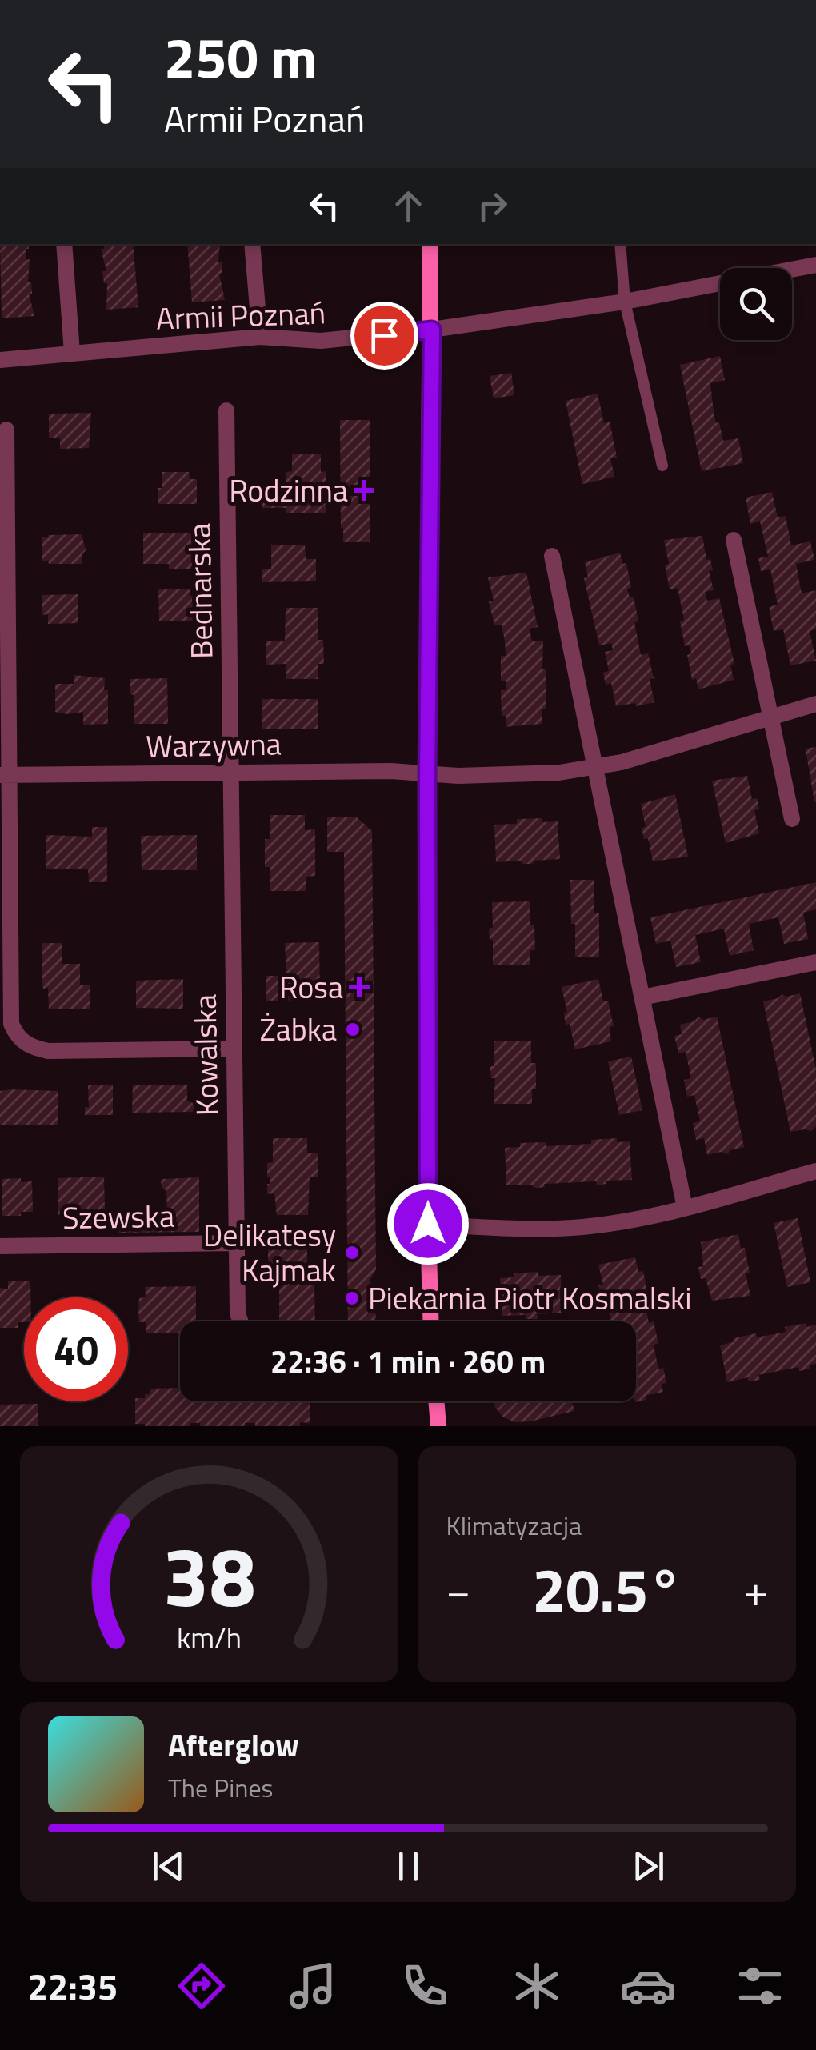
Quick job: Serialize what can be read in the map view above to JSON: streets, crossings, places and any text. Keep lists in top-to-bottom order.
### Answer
{
  "streets": {
    "street": [
      "Armii Poznań",
      "Bednarska",
      "Warzywna",
      "Kowalska",
      "Szewska"
    ]
  },
  "crossings": [
    ["Bednarska", "Warzywna"],
    ["Bednarska", "Kowalska"],
    ["Warzywna", "Kowalska"],
    ["Kowalska", "Szewska"]
  ],
  "places": {
    "health": ["Rodzinna", "Rosa"],
    "other": ["Żabka", "Delikatesy Kajmak", "Piekarnia Piotr Kosmalski"]
  },
  "page": {
    "turn": ["250 m", "Armii Poznań"],
    "limit": "40",
    "trip": "22:36 · 1 min · 260 m",
    "tile": "Klimatyzacja",
    "heat": ["−", "20.5°", "+"],
    "song": ["Afterglow", "The Pines"],
    "tabs": "22:35",
    "gauge": ["38", "km/h"]
  }
}
